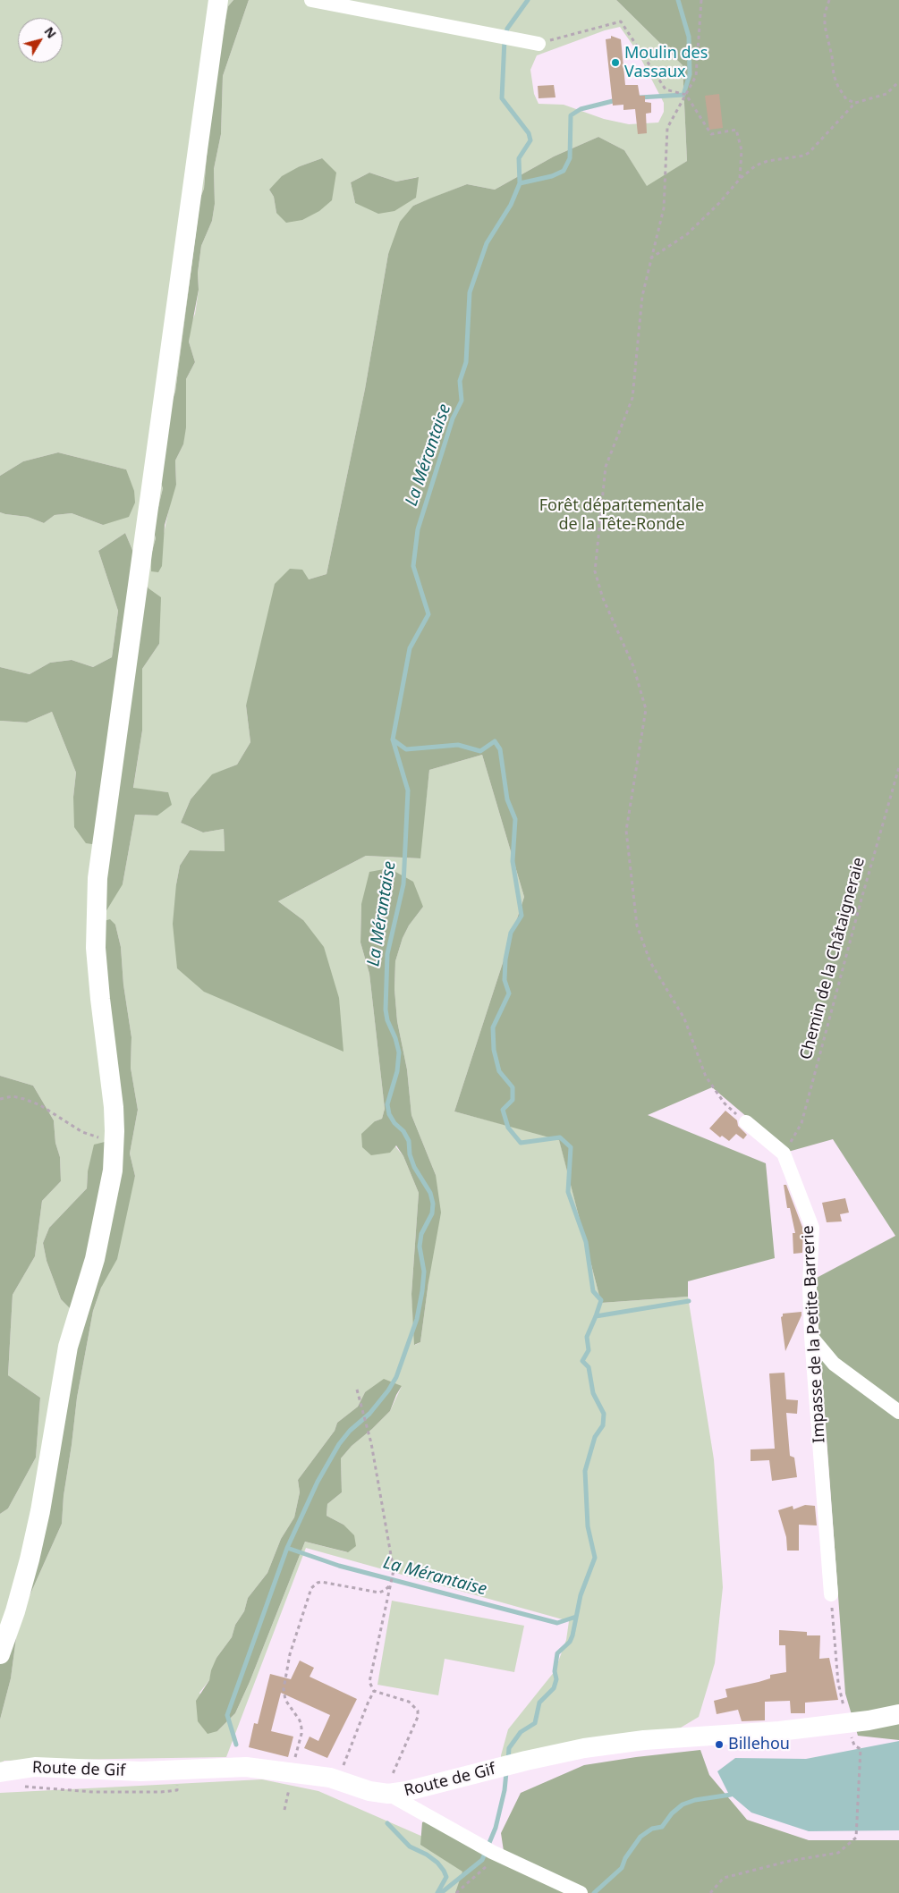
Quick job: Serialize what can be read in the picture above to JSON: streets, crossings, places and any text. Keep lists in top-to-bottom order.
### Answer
{
  "streets": {
    "street": ["Impasse de la Petite Barrerie", "Route de Gif"],
    "path": ["Chemin de la Châtaigneraie"]
  },
  "crossings": [
    ["Chemin de la Châtaigneraie", "Impasse de la Petite Barrerie"]
  ],
  "water": ["La Mérantaise"],
  "parks": ["Forêt départementale de la Tête-Ronde"],
  "places": ["Moulin des Vassaux", "Billehou"],
  "north": "top right"
}
